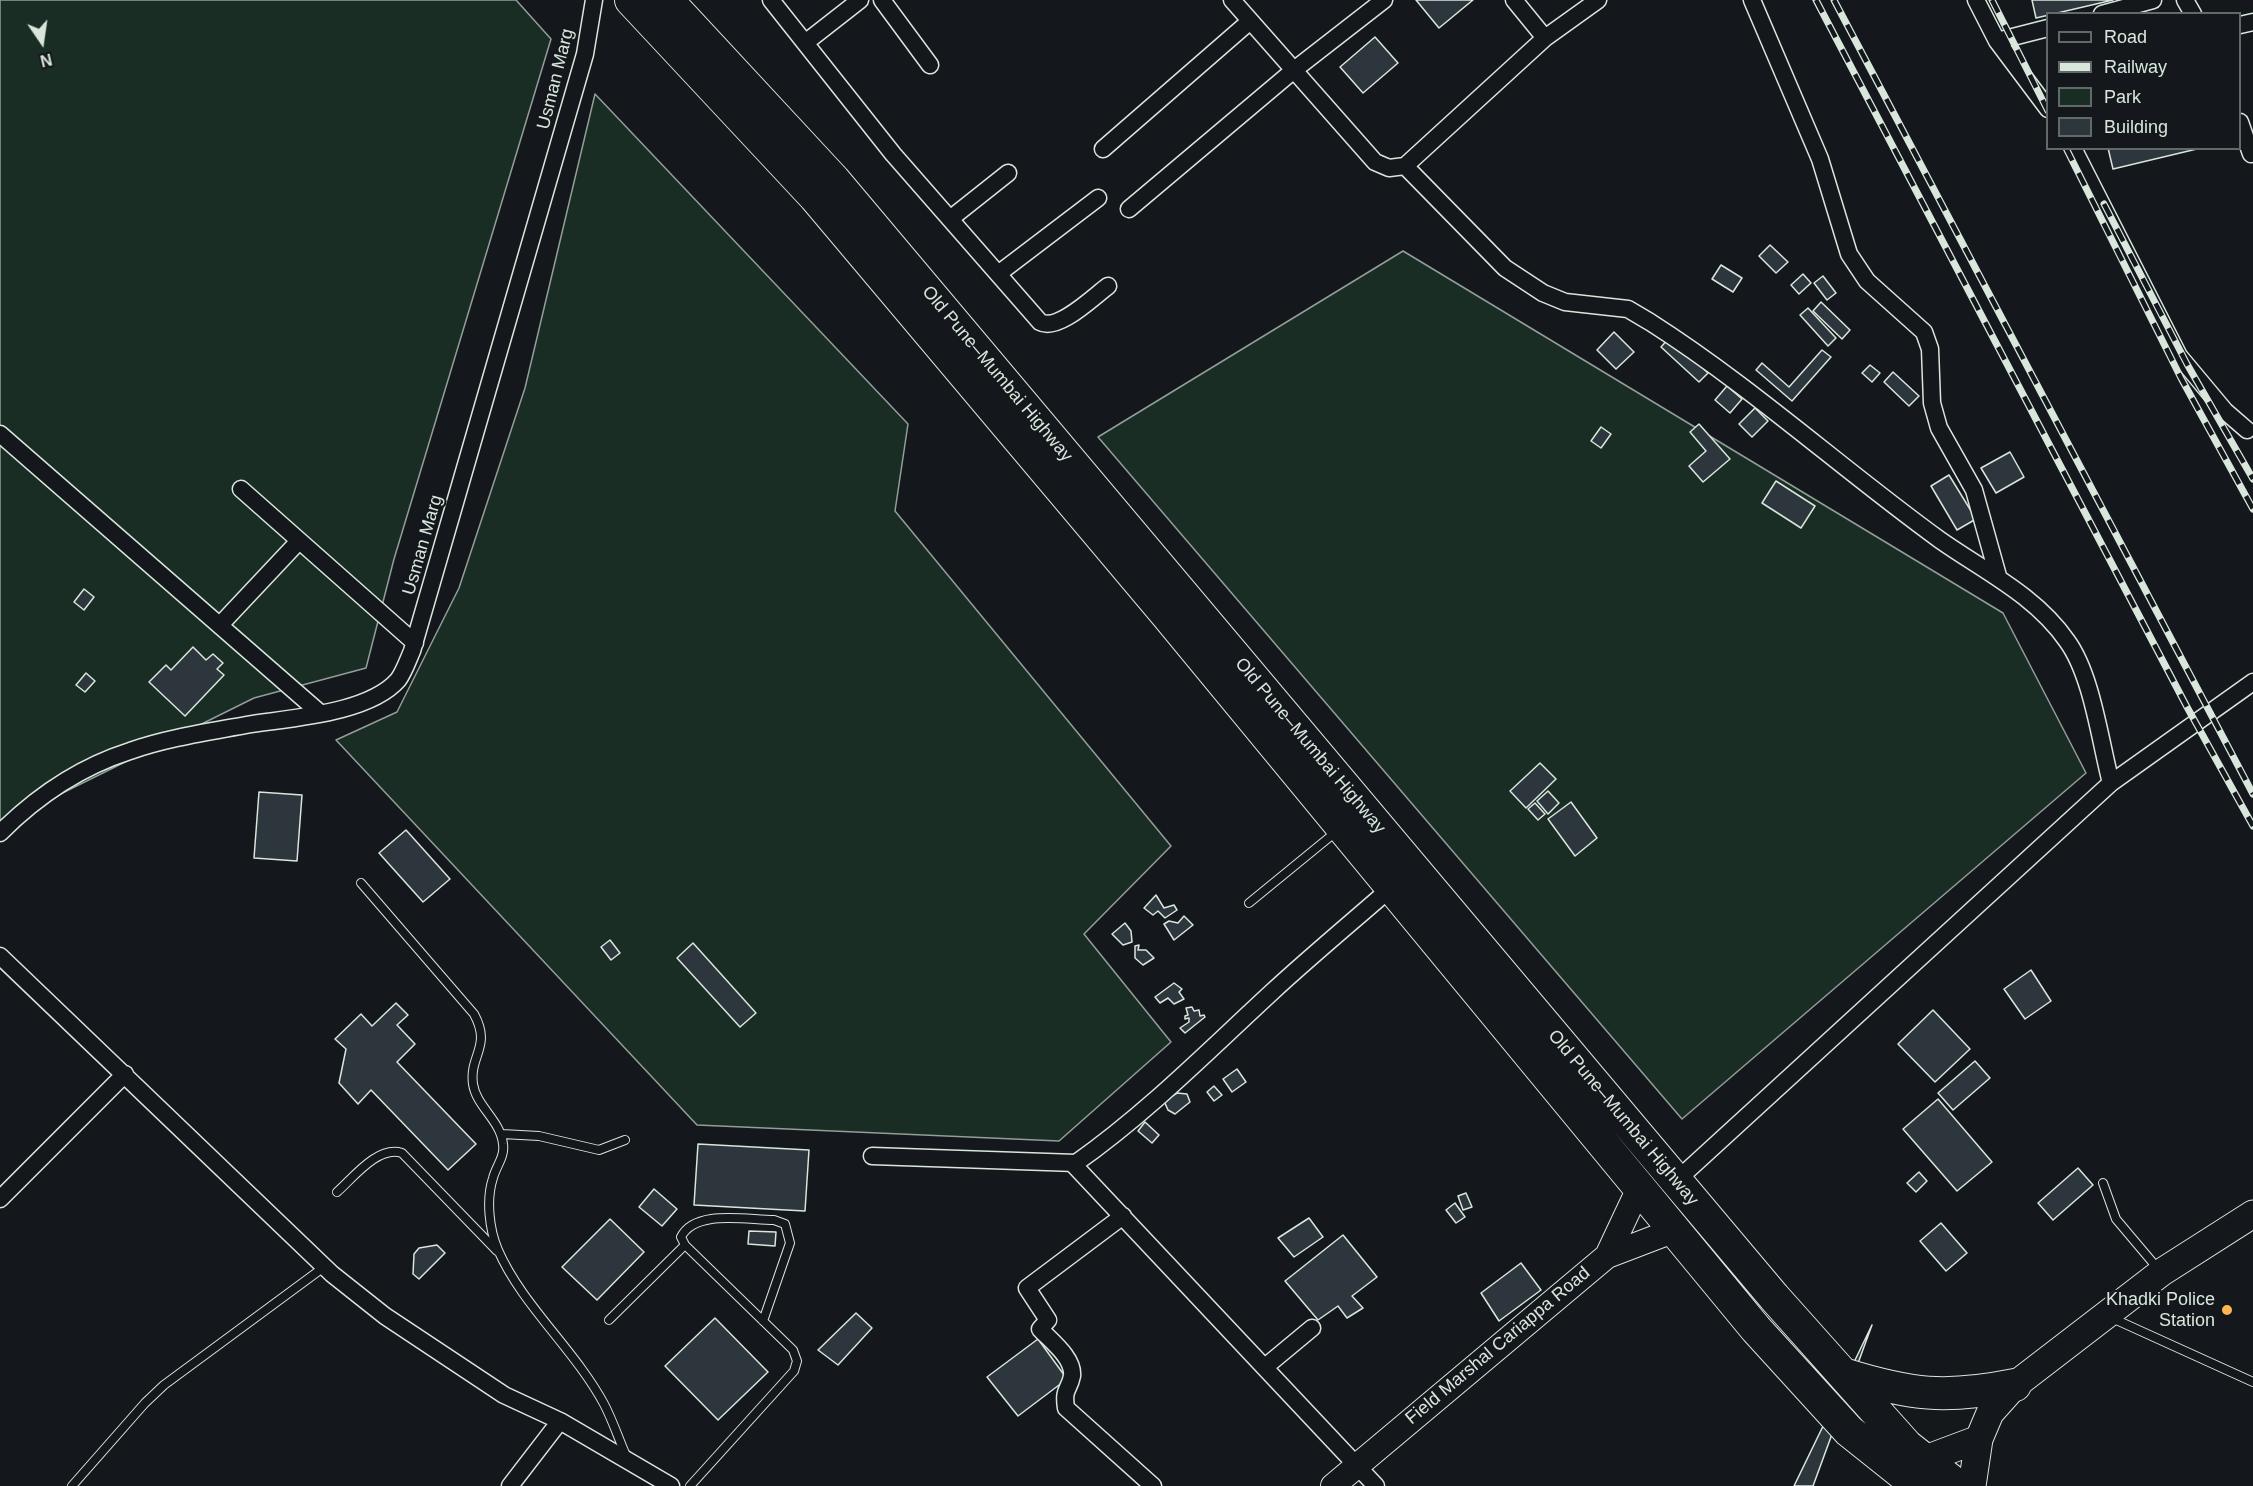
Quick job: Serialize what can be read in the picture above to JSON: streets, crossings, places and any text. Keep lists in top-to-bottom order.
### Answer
{
  "streets": {
    "highway": ["Old Pune–Mumbai Highway"],
    "street": ["Usman Marg", "Field Marshal Cariappa Road"]
  },
  "crossings": [
    ["Old Pune–Mumbai Highway", "Field Marshal Cariappa Road"]
  ],
  "places": ["Khadki Police Station"],
  "legend": [
    "Road",
    "Railway",
    "Park",
    "Building"
  ],
  "north": "bottom"
}
